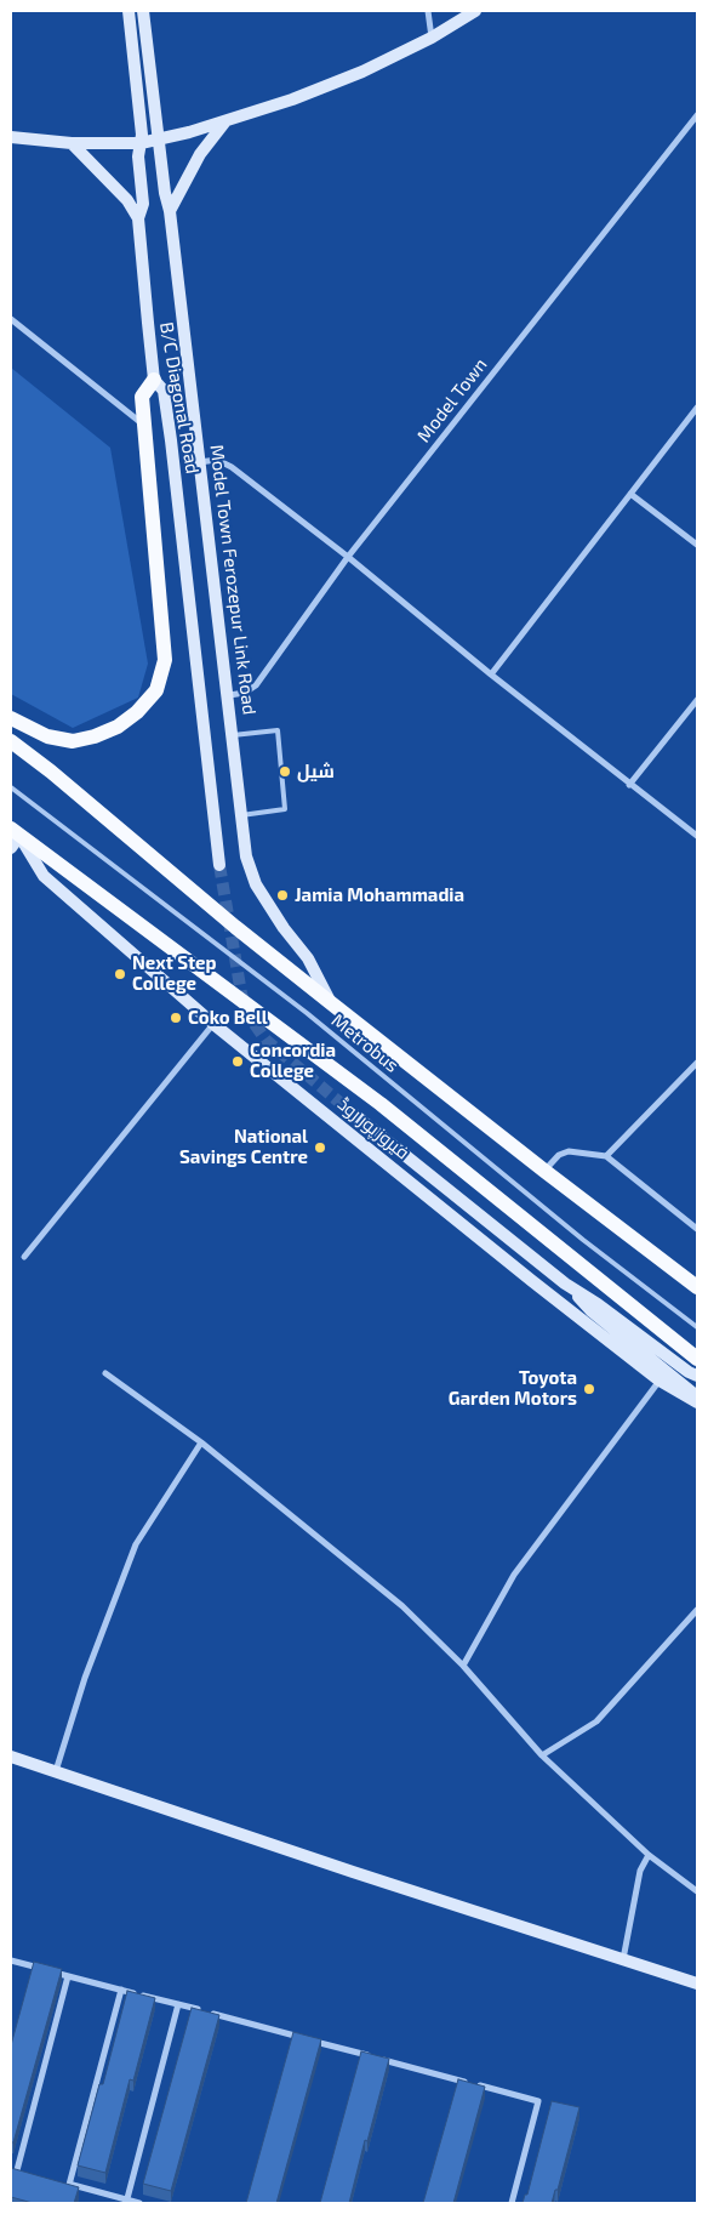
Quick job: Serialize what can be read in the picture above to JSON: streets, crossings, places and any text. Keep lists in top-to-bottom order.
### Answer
{
  "streets": {
    "main road": ["فیروزپور روڈ"],
    "street": ["B/C Diagonal Road", "Model Town", "Model Town Ferozepur Link Road"],
    "lane": ["Metrobus"]
  },
  "crossings": [
    ["Model Town", "Model Town Ferozepur Link Road"]
  ],
  "places": [
    "شیل",
    "Jamia Mohammadia",
    "Next Step College",
    "Coko Bell",
    "Concordia College",
    "National Savings Centre",
    "Toyota Garden Motors"
  ]
}
